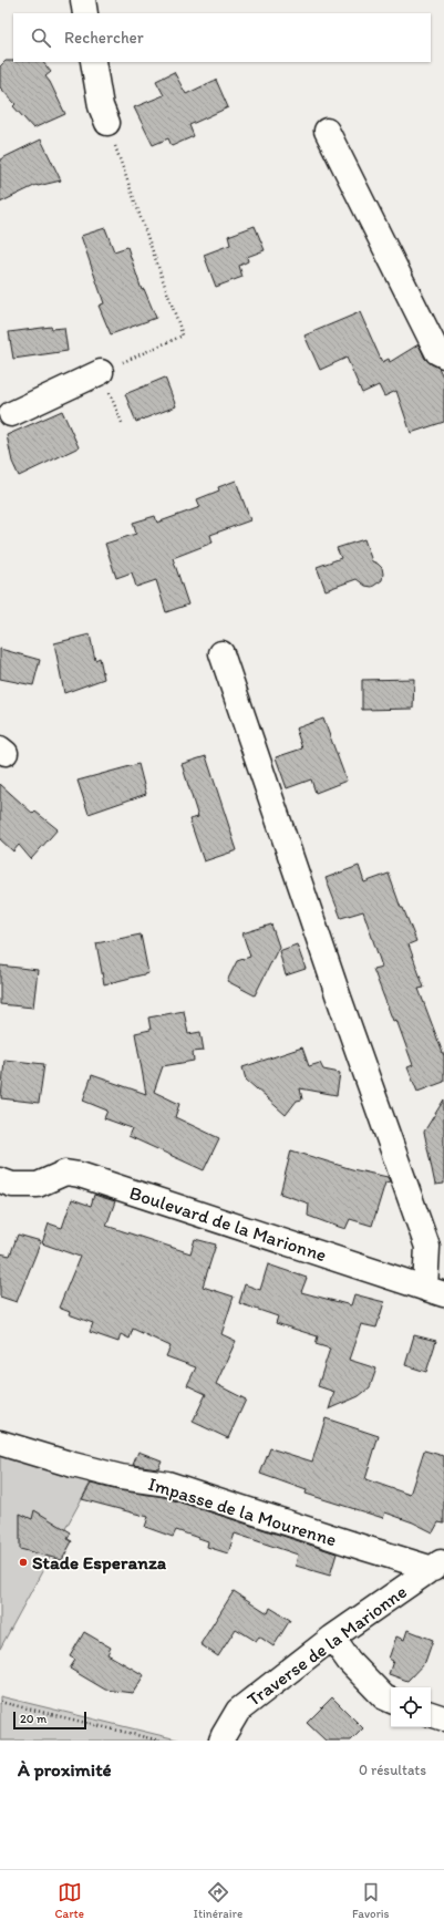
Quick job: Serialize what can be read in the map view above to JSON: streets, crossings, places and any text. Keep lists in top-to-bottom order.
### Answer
{
  "streets": {
    "street": ["Boulevard de la Marionne", "Impasse de la Mourenne", "Traverse de la Marionne"]
  },
  "crossings": [
    ["Impasse de la Mourenne", "Traverse de la Marionne"]
  ],
  "places": ["Stade Esperanza"],
  "scale_bar": "20 m",
  "page": {
    "search": "Rechercher",
    "scale": "20 m",
    "heading": ["À proximité", "0 résultats"],
    "nav": ["Carte", "Itinéraire", "Favoris"]
  }
}
